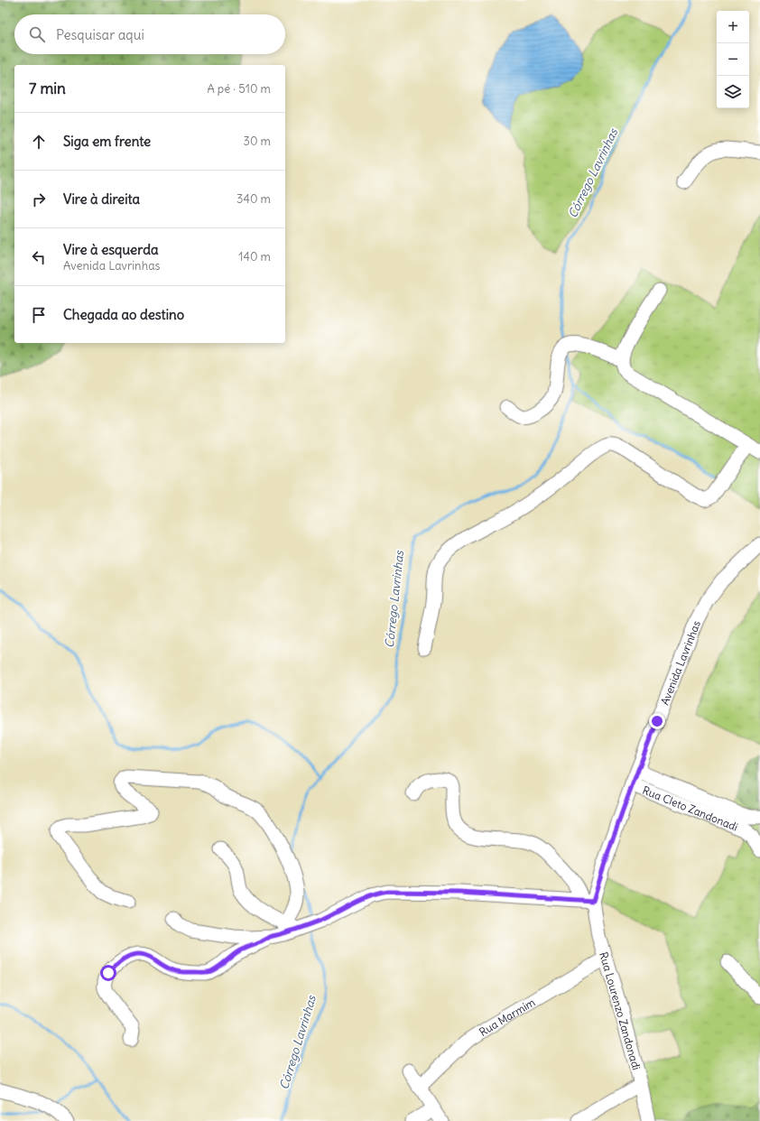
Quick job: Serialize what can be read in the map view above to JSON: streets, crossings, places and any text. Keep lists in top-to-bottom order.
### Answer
{
  "streets": {
    "street": [
      "Avenida Lavrinhas",
      "Rua Cleto Zandonadi",
      "Rua Lourenzo Zandonadi",
      "Rua Marmim"
    ]
  },
  "crossings": [
    ["Avenida Lavrinhas", "Rua Cleto Zandonadi"],
    ["Avenida Lavrinhas", "Rua Lourenzo Zandonadi"],
    ["Rua Lourenzo Zandonadi", "Rua Marmim"]
  ],
  "water": ["Córrego Lavrinhas"],
  "page": {
    "map_buttons": ["+", "−"],
    "search": "Pesquisar aqui",
    "heading": ["7 min", "A pé · 510 m"],
    "list": [
      ["Siga em frente", "30 m"],
      ["Vire à direita", "340 m"],
      ["Vire à esquerda", "Avenida Lavrinhas", "140 m"],
      "Chegada ao destino"
    ]
  }
}
